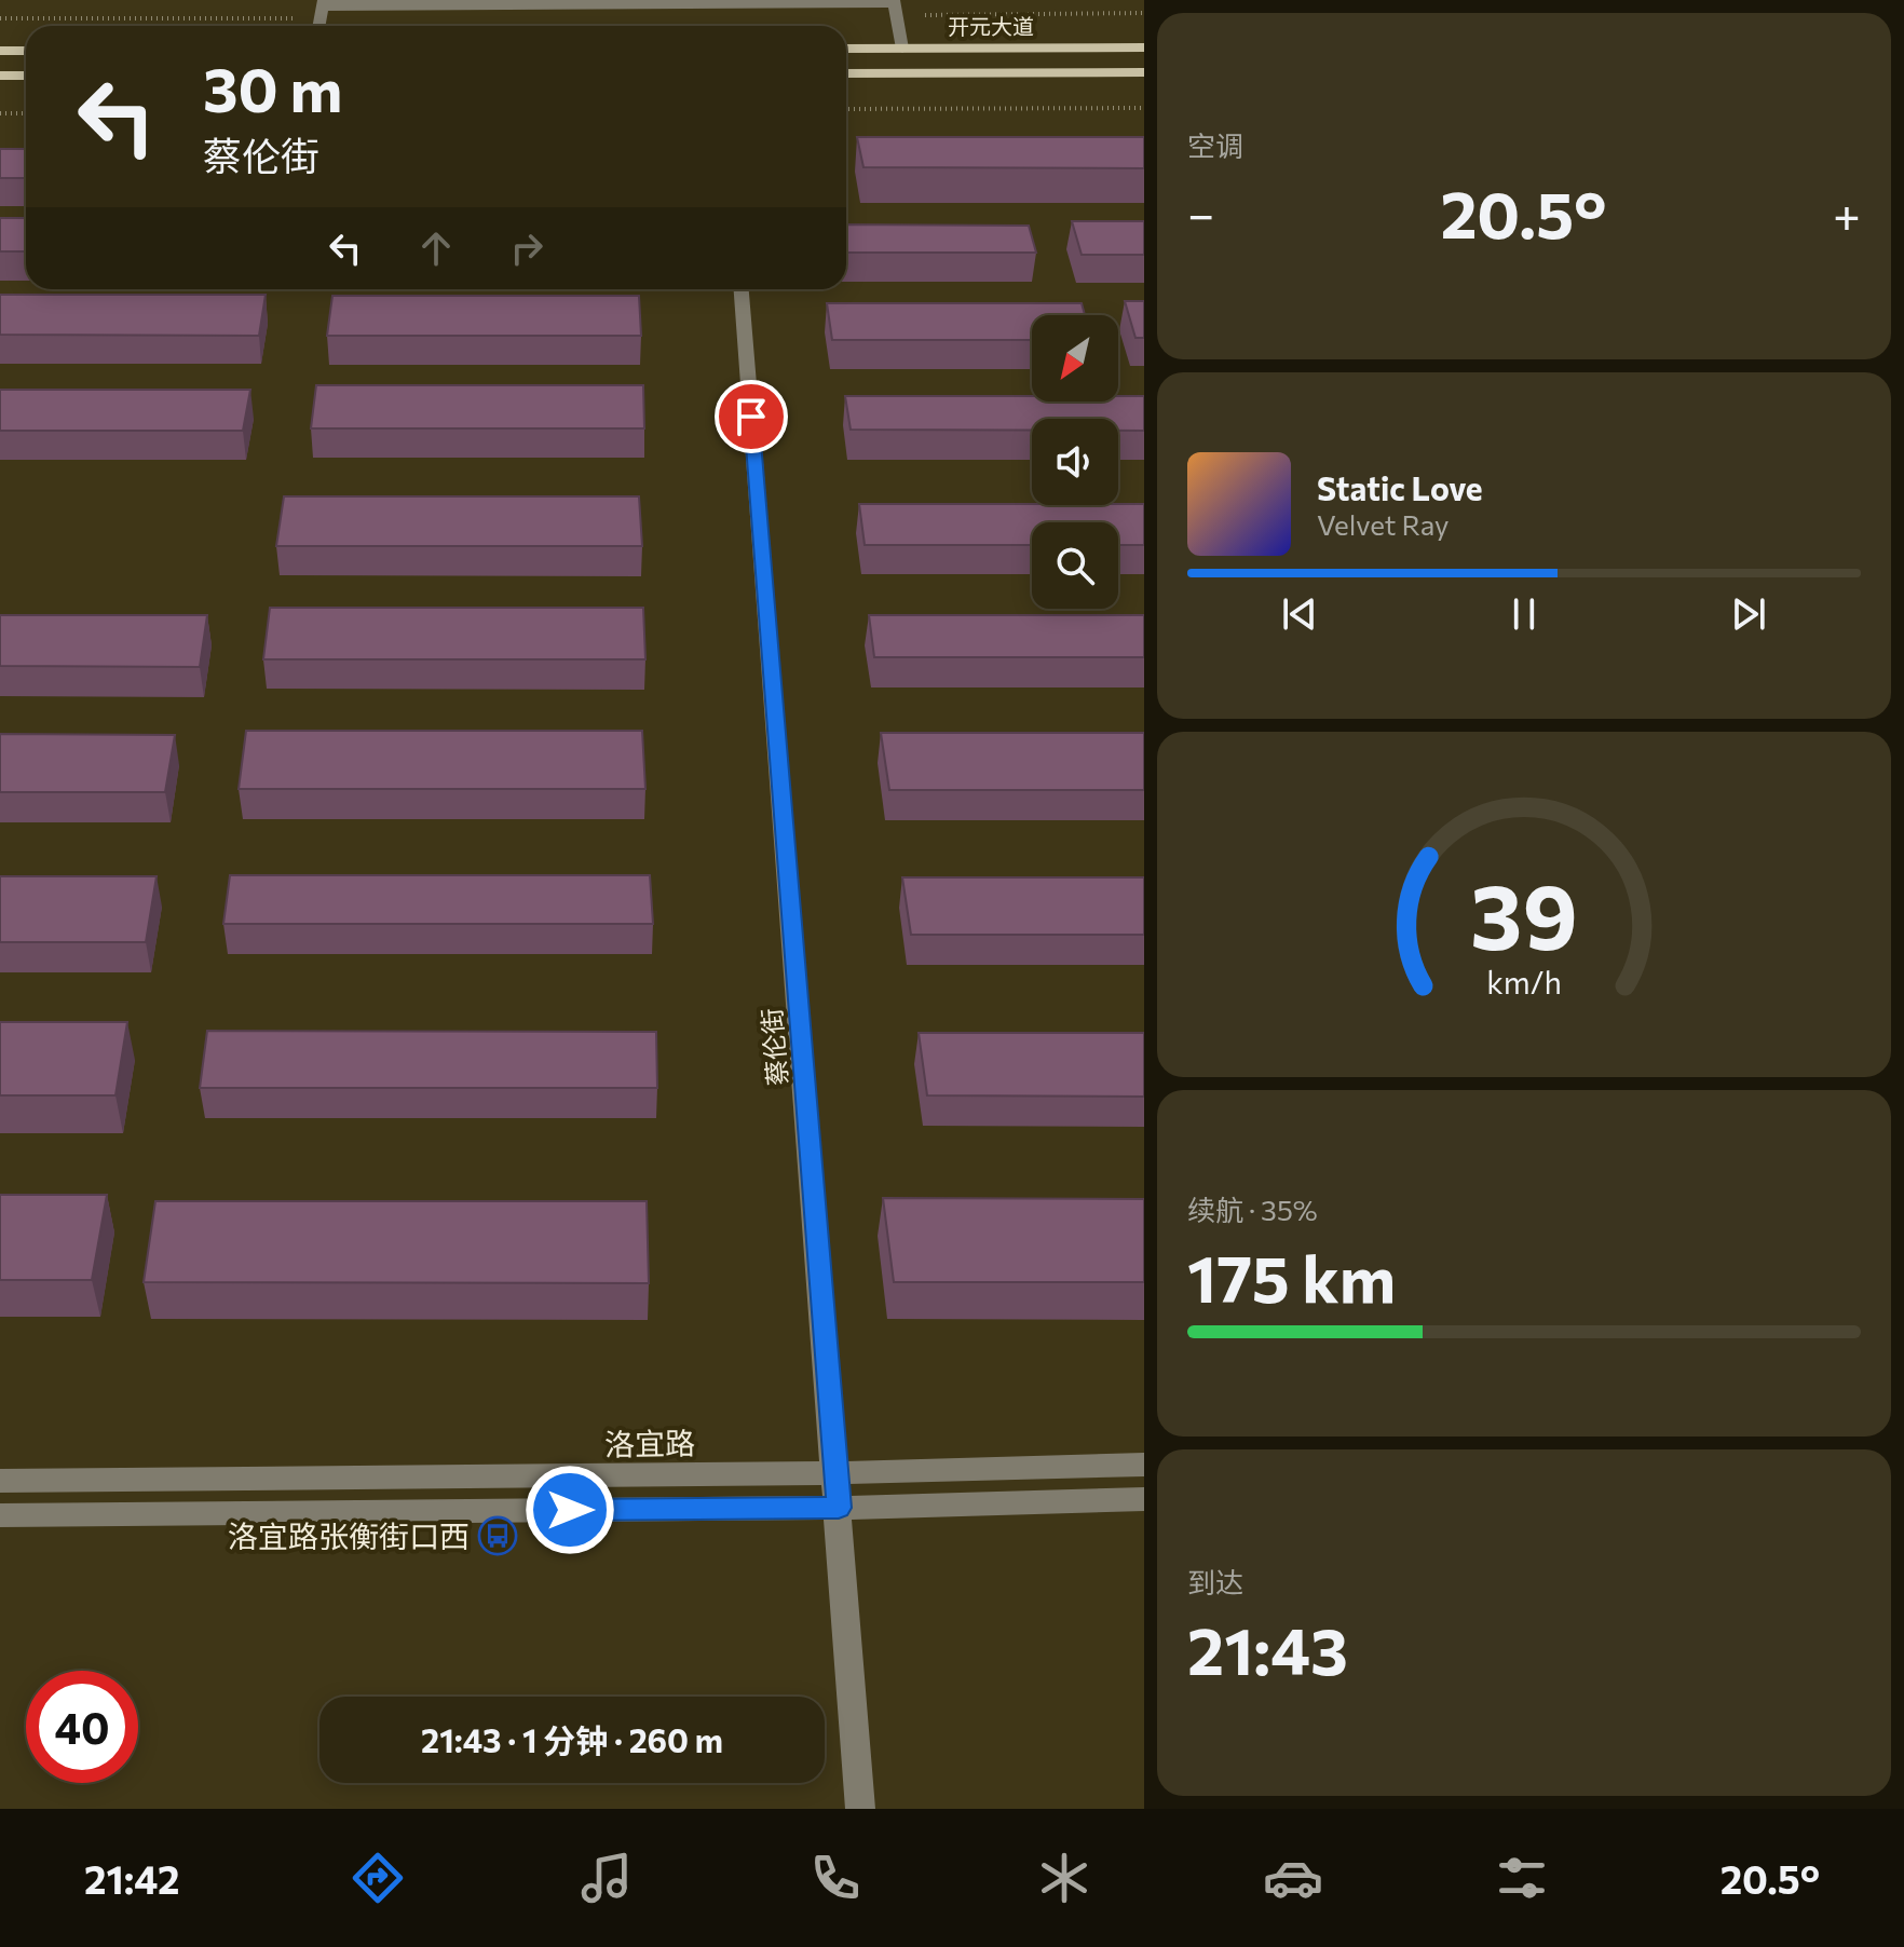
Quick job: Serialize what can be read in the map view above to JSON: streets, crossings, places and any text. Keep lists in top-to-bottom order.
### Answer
{
  "streets": {
    "main road": ["开元大道"],
    "street": ["蔡伦街", "洛宜路"]
  },
  "crossings": [
    ["蔡伦街", "洛宜路"]
  ],
  "places": {
    "bus stop": ["洛宜路张衡街口西"]
  },
  "north": "bottom left",
  "page": {
    "tile": [
      "空调",
      ["续航 · 35%", "175 km"],
      ["到达", "21:43"]
    ],
    "turn": ["30 m", "蔡伦街"],
    "heat": ["−", "20.5°", "+"],
    "song": ["Static Love", "Velvet Ray"],
    "limit": "40",
    "trip": "21:43 · 1 分钟 · 260 m",
    "tabs": ["21:42", "20.5°"],
    "gauge": ["39", "km/h"]
  }
}
